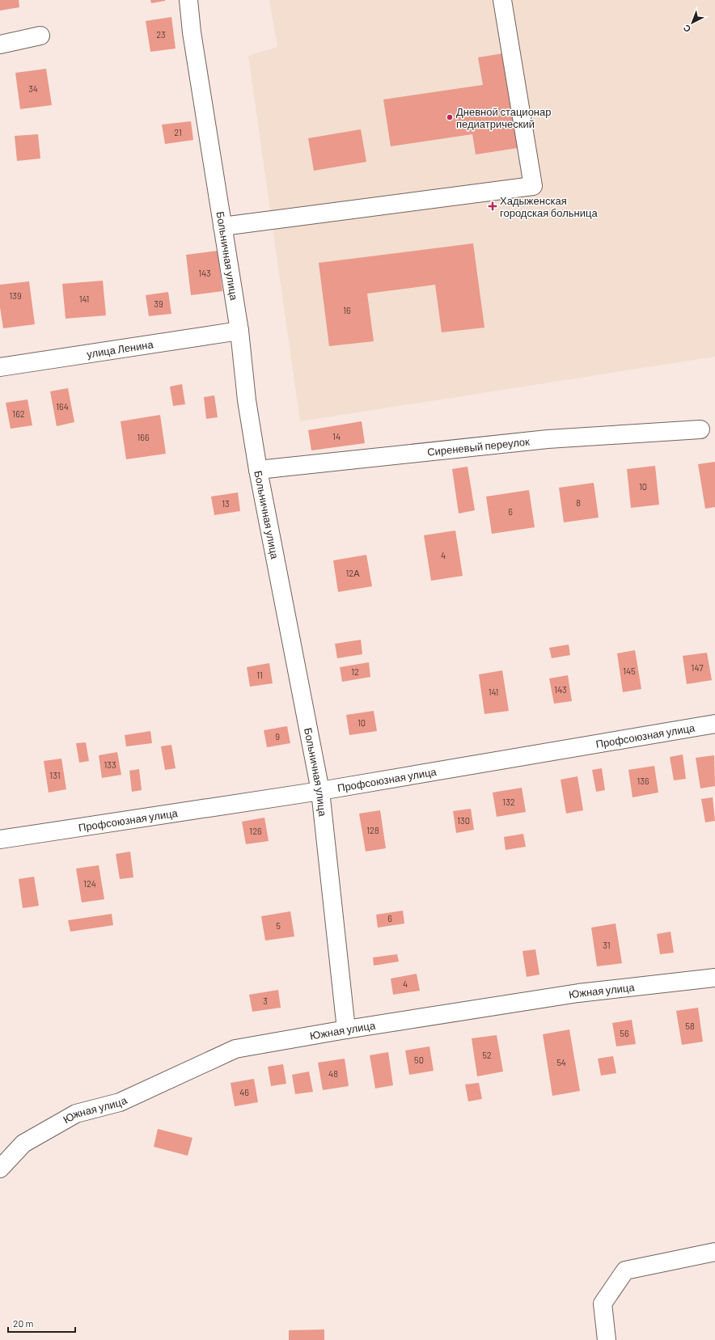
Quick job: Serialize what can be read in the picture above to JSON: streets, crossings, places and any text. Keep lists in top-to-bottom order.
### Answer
{
  "streets": {
    "street": [
      "Больничная улица",
      "улица Ленина",
      "Сиреневый переулок",
      "Профсоюзная улица",
      "Южная улица"
    ]
  },
  "crossings": [
    ["Больничная улица", "улица Ленина"],
    ["Больничная улица", "Сиреневый переулок"],
    ["Больничная улица", "Профсоюзная улица"],
    ["Больничная улица", "Южная улица"]
  ],
  "places": {
    "other": ["Дневной стационар педиатрический"],
    "health": ["Хадыженская городская больница"]
  },
  "house_numbers": [
    "23",
    "34",
    "21",
    "143",
    "139",
    "141",
    "39",
    "16",
    "164",
    "162",
    "14",
    "166",
    "10",
    "8",
    "13",
    "6",
    "4",
    "12А",
    "147",
    "145",
    "12",
    "11",
    "143",
    "141",
    "10",
    "9",
    "133",
    "131",
    "136",
    "132",
    "130",
    "128",
    "126",
    "124",
    "6",
    "5",
    "31",
    "4",
    "3",
    "58",
    "56",
    "52",
    "50",
    "54",
    "48",
    "46"
  ],
  "scale_bar": "20 m",
  "north": "bottom left"
}
